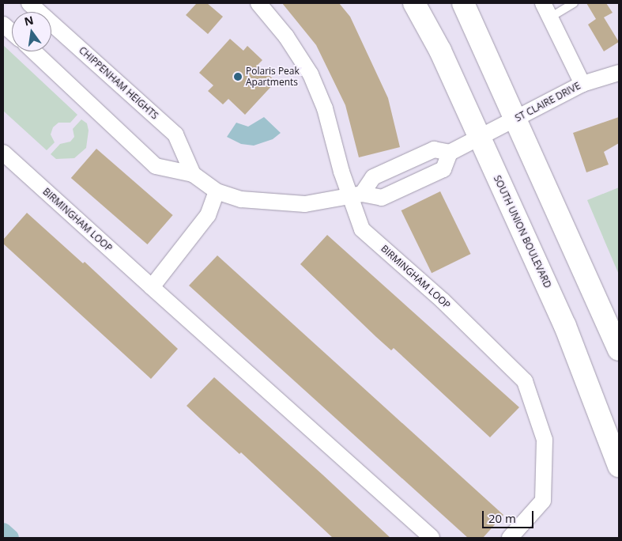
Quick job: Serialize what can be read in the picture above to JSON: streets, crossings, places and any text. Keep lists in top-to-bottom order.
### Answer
{
  "streets": {
    "main road": ["SOUTH UNION BOULEVARD"],
    "street": ["CHIPPENHAM HEIGHTS", "ST CLAIRE DRIVE", "BIRMINGHAM LOOP"]
  },
  "crossings": [
    ["CHIPPENHAM HEIGHTS", "BIRMINGHAM LOOP"],
    ["ST CLAIRE DRIVE", "SOUTH UNION BOULEVARD"]
  ],
  "places": ["Polaris Peak Apartments"],
  "scale_bar": "20 m",
  "north": "top"
}
